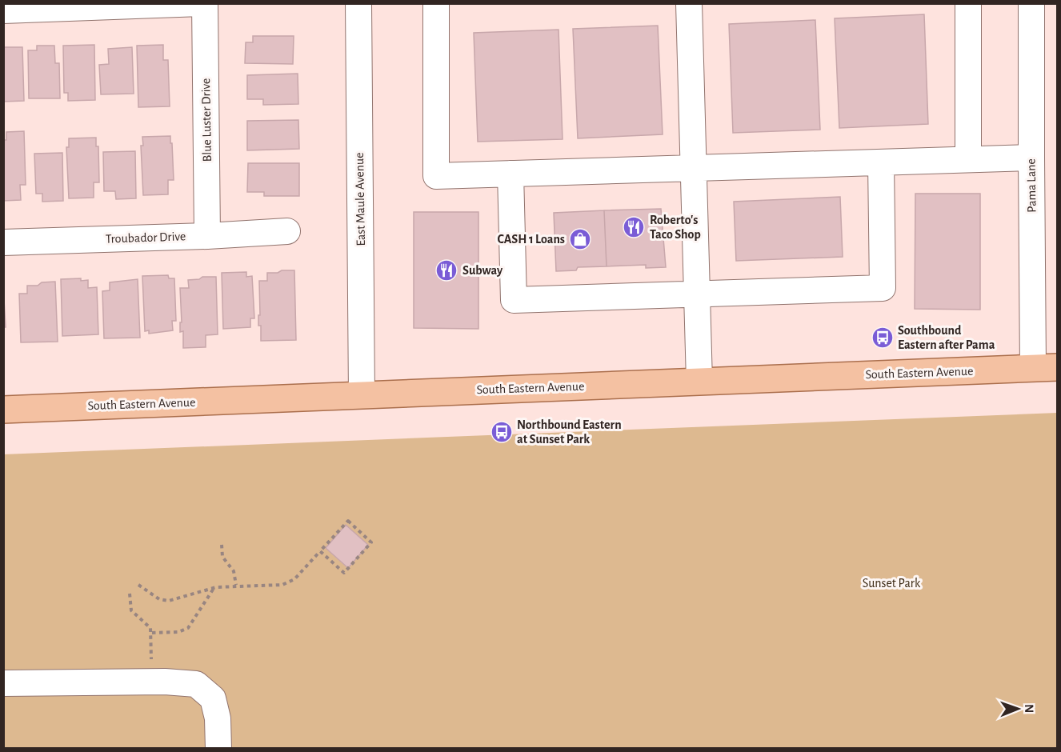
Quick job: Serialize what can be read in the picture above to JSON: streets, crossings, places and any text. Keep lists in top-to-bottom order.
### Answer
{
  "streets": {
    "main road": ["South Eastern Avenue"],
    "street": [
      "Blue Luster Drive",
      "Pama Lane",
      "East Maule Avenue",
      "Troubador Drive"
    ]
  },
  "crossings": [
    ["Blue Luster Drive", "Troubador Drive"],
    ["Pama Lane", "South Eastern Avenue"],
    ["East Maule Avenue", "South Eastern Avenue"]
  ],
  "parks": ["Sunset Park"],
  "places": {
    "restaurant": ["Roberto's Taco Shop", "Subway"],
    "shop": ["CASH 1 Loans"],
    "bus stop": ["Southbound Eastern after Pama", "Northbound Eastern at Sunset Park"]
  },
  "north": "right"
}
